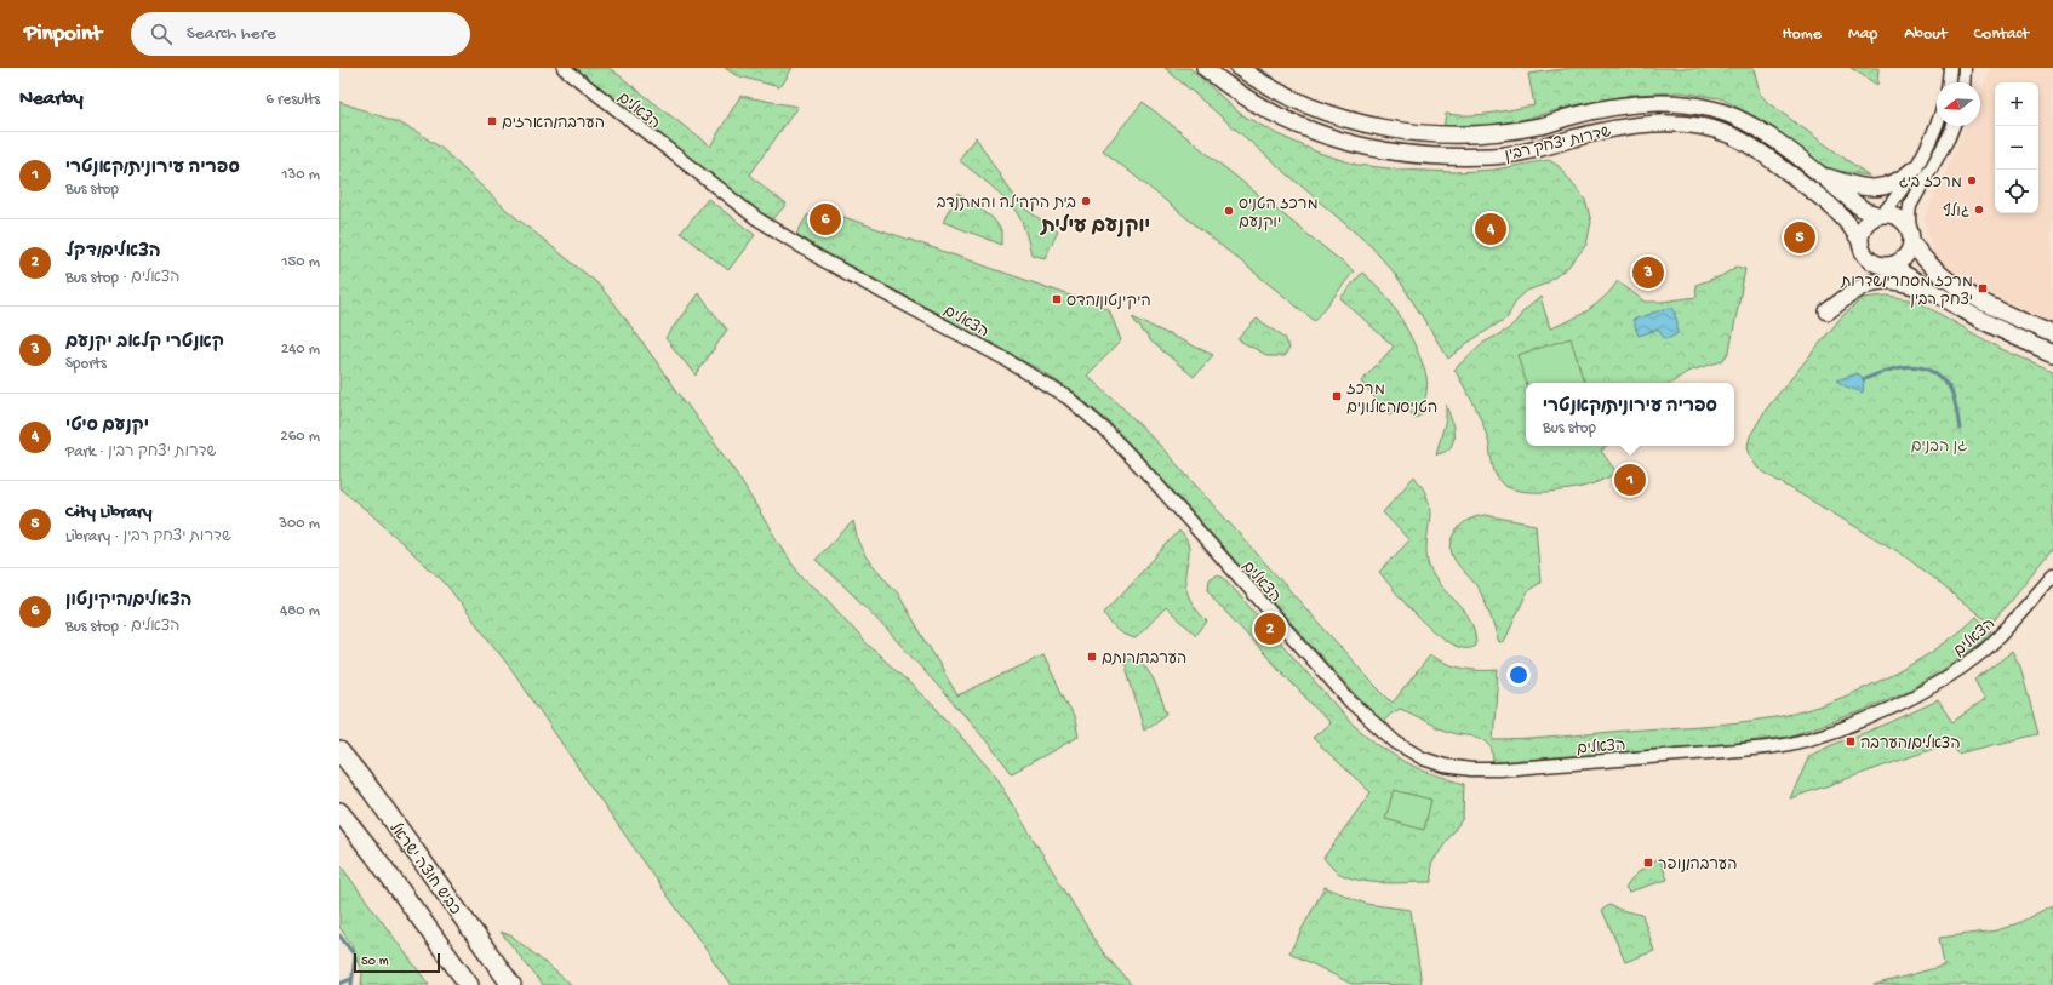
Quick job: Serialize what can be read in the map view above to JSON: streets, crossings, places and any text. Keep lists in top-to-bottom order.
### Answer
{
  "streets": {
    "highway": ["כביש חוצה ישראל"],
    "main road": ["שדרות יצחק רבין"],
    "street": ["הצאלים"]
  },
  "districts": ["יוקנעם עילית"],
  "parks": ["גן הבנים"],
  "places": {
    "transit": [
      "הערבה/הארזים",
      "מרכז מסחרי/שדרות יצחק רבין",
      "היקינטון/הדס",
      "מרכז הטניס/האלונים",
      "הערבה/רותם",
      "הצאלים/הערבה",
      "הערבה/נופר"
    ],
    "other": [
      "מרכז ביג",
      "בית הקהילה והמתנדב",
      "גולף",
      "מרכז הטניס יוקנעם"
    ]
  },
  "scale_bar": "50 m",
  "north": "left",
  "page": {
    "header": "Pinpoint",
    "search": "Search here",
    "nav": [
      "Home",
      "Map",
      "About",
      "Contact"
    ],
    "heading": ["Nearby", "6 results"],
    "map_buttons": ["+", "−"],
    "list": [
      {
        "mark": "1",
        "name": "ספריה עירונית/קאנטרי",
        "note": "Bus stop",
        "value": "130 m"
      },
      {
        "mark": "2",
        "name": "הצאלים/דקל",
        "note": "Bus stop · הצאלים",
        "value": "150 m"
      },
      {
        "mark": "3",
        "name": "קאנטרי קלאב יקנעם",
        "note": "Sports",
        "value": "240 m"
      },
      {
        "mark": "4",
        "name": "יקנעם סיטי",
        "note": "Park · שדרות יצחק רבין",
        "value": "260 m"
      },
      {
        "mark": "5",
        "name": "City Library",
        "note": "Library · שדרות יצחק רבין",
        "value": "300 m"
      },
      {
        "mark": "6",
        "name": "הצאלים/היקינטון",
        "note": "Bus stop · הצאלים",
        "value": "480 m"
      }
    ],
    "pins": [
      "6",
      "4",
      "5",
      "3",
      "1",
      "2"
    ],
    "popup": ["ספריה עירונית/קאנטרי", "Bus stop"],
    "scale": "50 m"
  }
}
